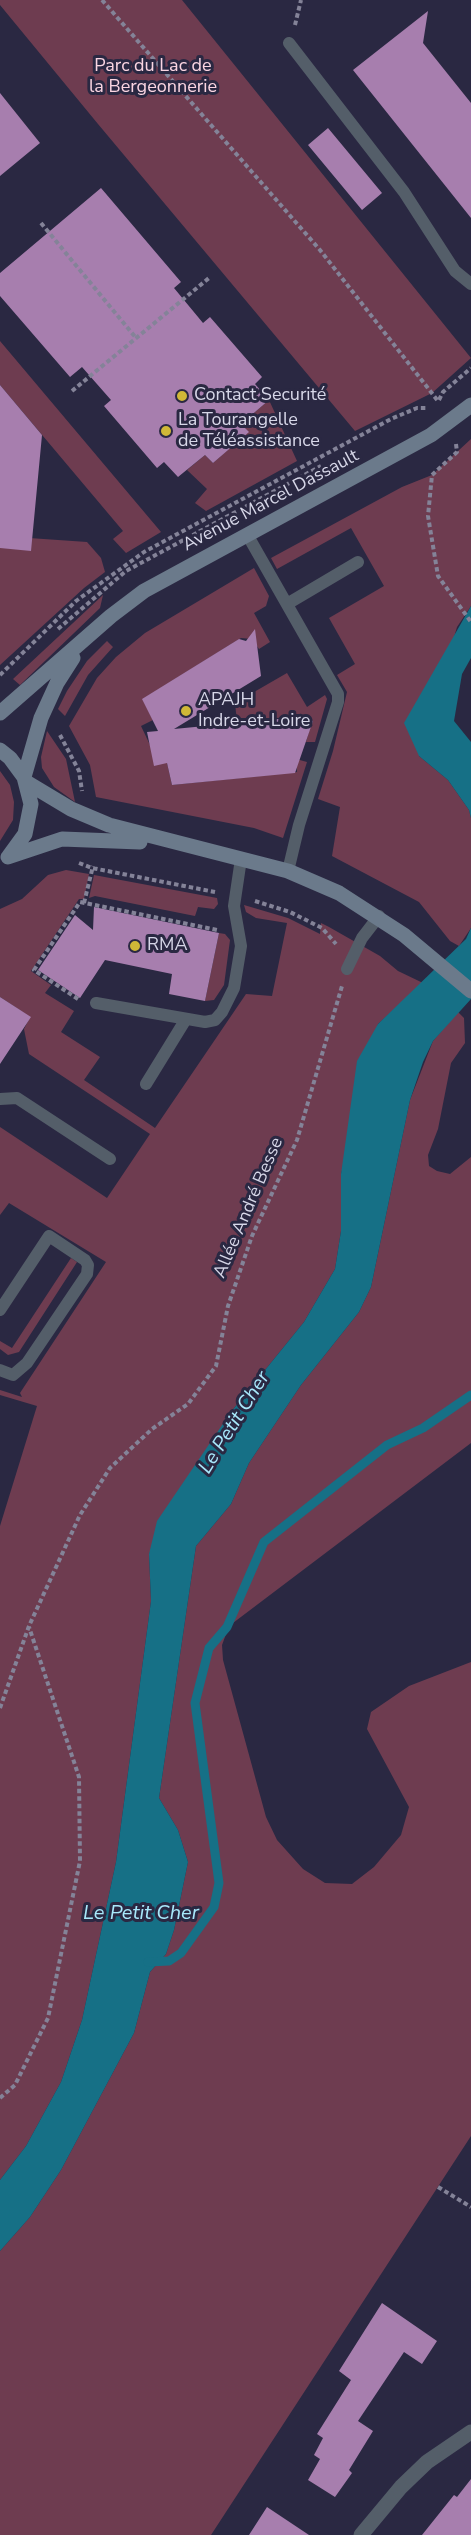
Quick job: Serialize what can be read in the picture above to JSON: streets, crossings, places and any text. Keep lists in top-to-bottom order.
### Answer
{
  "streets": {
    "street": ["Avenue Marcel Dassault"],
    "path": ["Allée André Besse"]
  },
  "water": ["Le Petit Cher"],
  "parks": ["Parc du Lac de la Bergeonnerie"],
  "places": [
    "Contact Securité",
    "La Tourangelle de Téléassistance",
    "APAJH Indre-et-Loire",
    "RMA"
  ]
}
